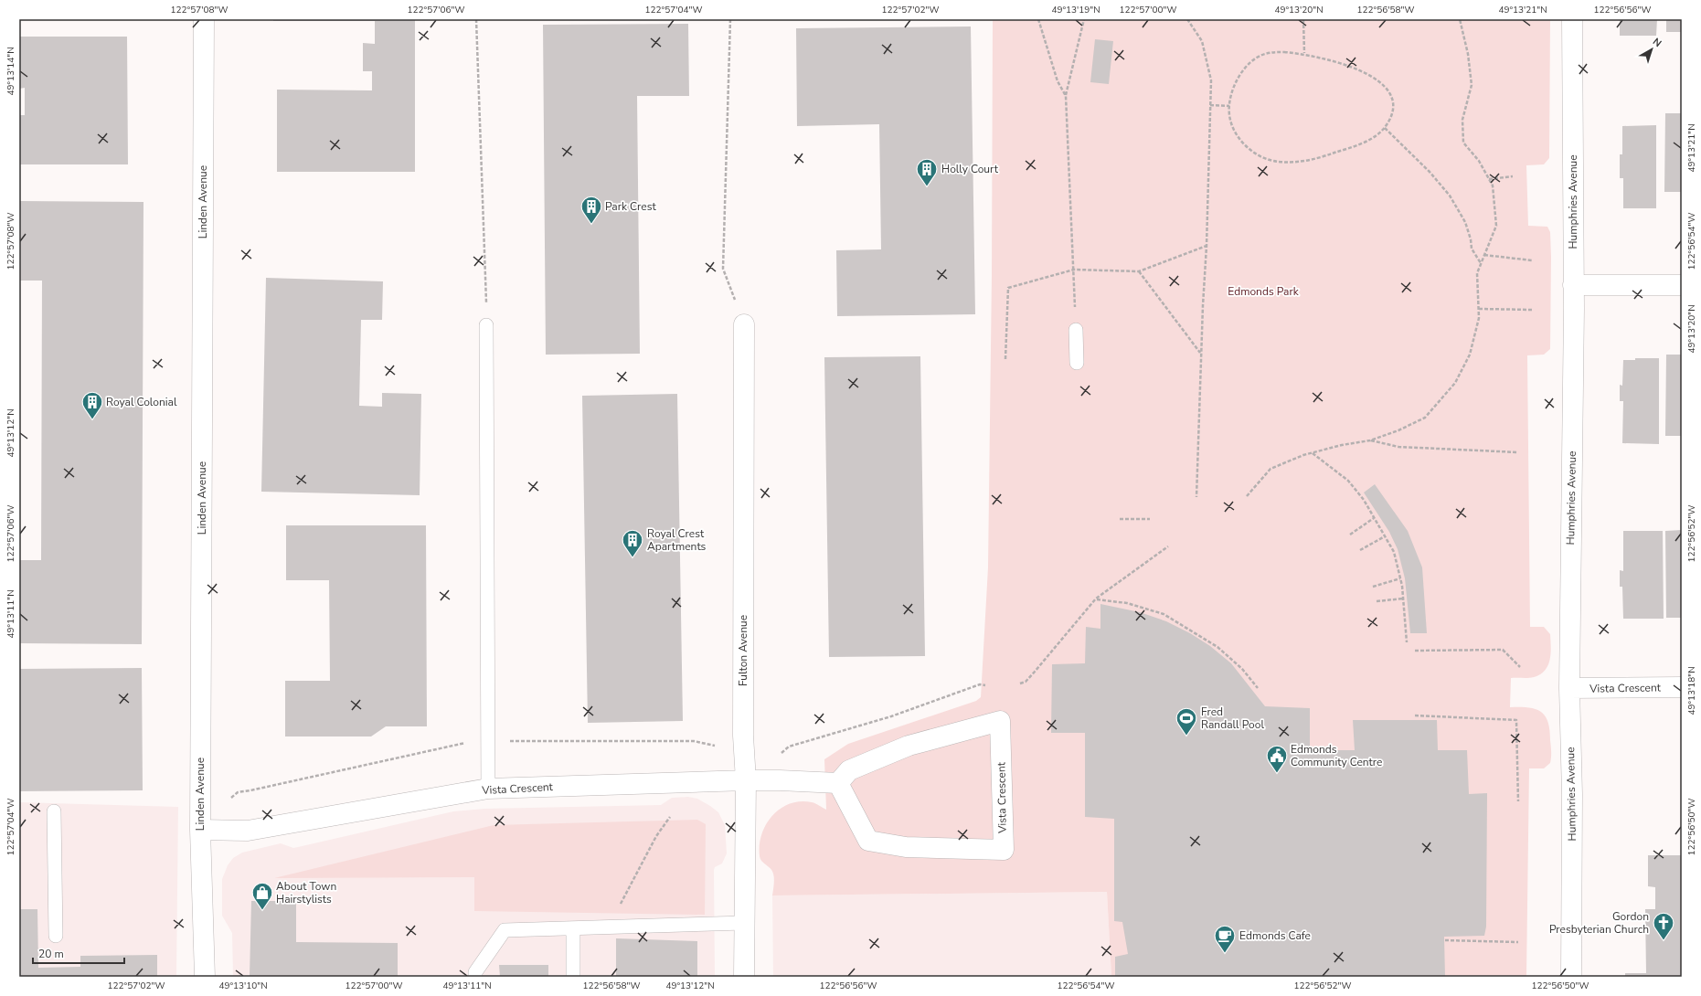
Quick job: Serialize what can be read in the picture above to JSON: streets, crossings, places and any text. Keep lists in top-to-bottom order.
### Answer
{
  "streets": {
    "street": [
      "Linden Avenue",
      "Humphries Avenue",
      "Fulton Avenue",
      "Vista Crescent"
    ]
  },
  "crossings": [
    ["Linden Avenue", "Vista Crescent"],
    ["Humphries Avenue", "Vista Crescent"],
    ["Fulton Avenue", "Vista Crescent"]
  ],
  "parks": ["Edmonds Park"],
  "places": {
    "building": [
      "Holly Court",
      "Park Crest",
      "Royal Colonial",
      "Royal Crest Apartments"
    ],
    "sports": ["Fred Randall Pool"],
    "public building": ["Edmonds Community Centre"],
    "shop": ["About Town Hairstylists"],
    "church": ["Gordon Presbyterian Church"],
    "cafe": ["Edmonds Cafe"]
  },
  "scale_bar": "20 m",
  "north": "top right",
  "coordinates": [
    "122°57'08\"W",
    "122°57'06\"W",
    "122°57'04\"W",
    "122°57'02\"W",
    "49°13'19\"N",
    "122°57'00\"W",
    "49°13'20\"N",
    "122°56'58\"W",
    "49°13'21\"N",
    "122°56'56\"W",
    "49°13'14\"N",
    "122°56'54\"W",
    "49°13'12\"N",
    "122°56'52\"W",
    "49°13'11\"N",
    "49°13'18\"N",
    "122°56'50\"W",
    "49°13'10\"N"
  ]
}
